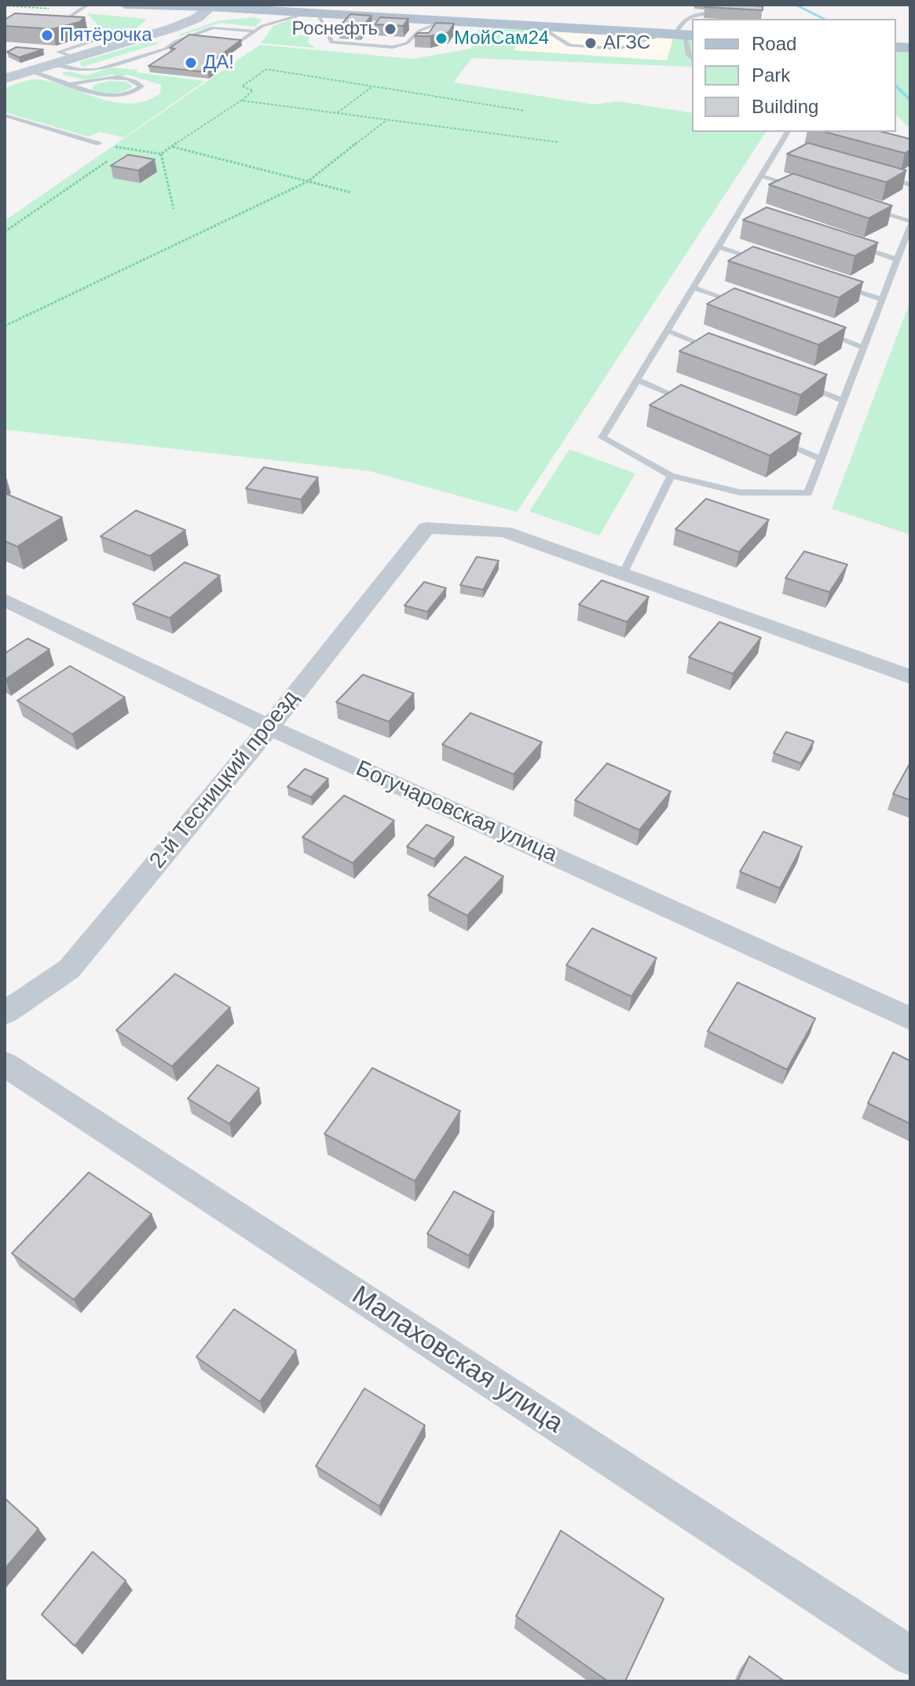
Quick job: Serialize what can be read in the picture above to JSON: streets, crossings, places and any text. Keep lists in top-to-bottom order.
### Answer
{
  "streets": {
    "street": ["2-й Тесницкий проезд", "Богучаровская улица", "Малаховская улица"]
  },
  "crossings": [
    ["2-й Тесницкий проезд", "Богучаровская улица"]
  ],
  "places": [
    "Роснефть",
    "Пятёрочка",
    "МойСам24",
    "АГЗС",
    "ДА!"
  ],
  "legend": ["Road", "Park", "Building"]
}
